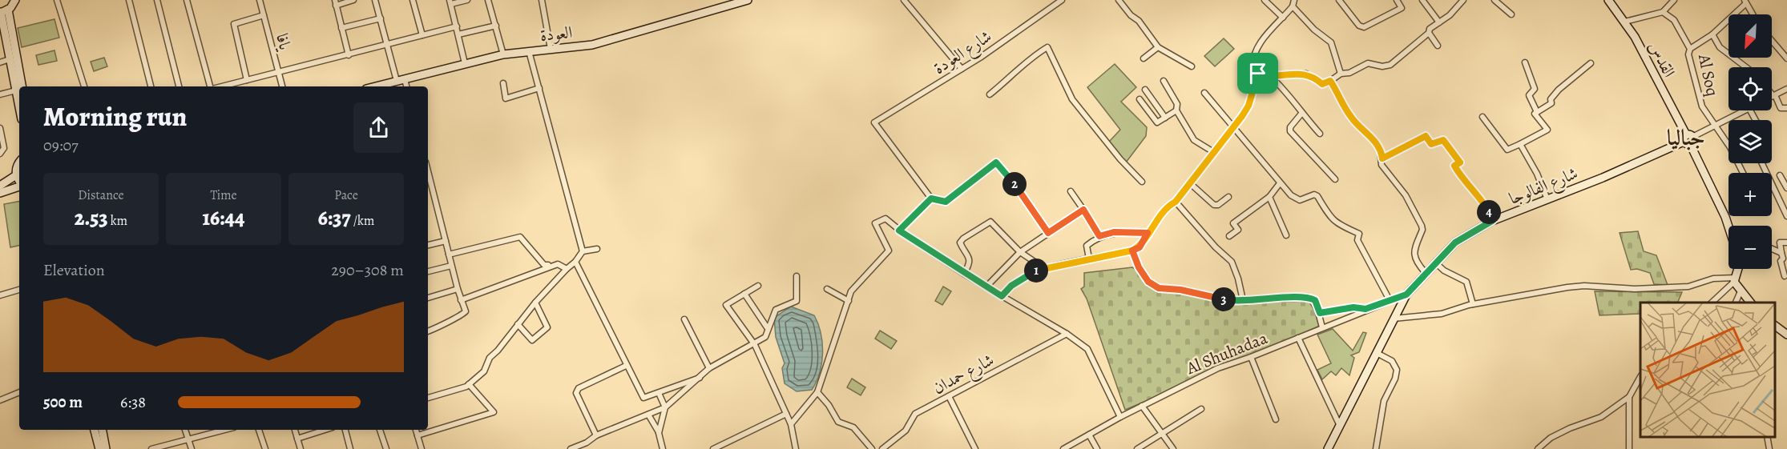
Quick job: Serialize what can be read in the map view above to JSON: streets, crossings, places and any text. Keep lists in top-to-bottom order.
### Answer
{
  "streets": {
    "main road": ["العودة", "القدس", "شارع الفالوجا"],
    "street": [
      "يافا",
      "شارع العودة",
      "Al Soq",
      "Al Shuhadaa",
      "شارع حمدان"
    ]
  },
  "crossings": [
    ["القدس", "شارع الفالوجا"],
    ["شارع الفالوجا", "Al Shuhadaa"]
  ],
  "districts": ["جباليا"],
  "north": "bottom left",
  "page": {
    "map_buttons": ["+", "−"],
    "heading": ["Morning run", "09:07"],
    "stats": [
      ["Distance", "2.53 km"],
      ["Time", "16:44"],
      ["Pace", "6:37 /km"]
    ],
    "pins": [
      "2",
      "4",
      "1",
      "3"
    ],
    "chart": ["Elevation", "290–308 m"],
    "list": [
      {
        "name": "500 m",
        "note": "6:38"
      }
    ]
  }
}
